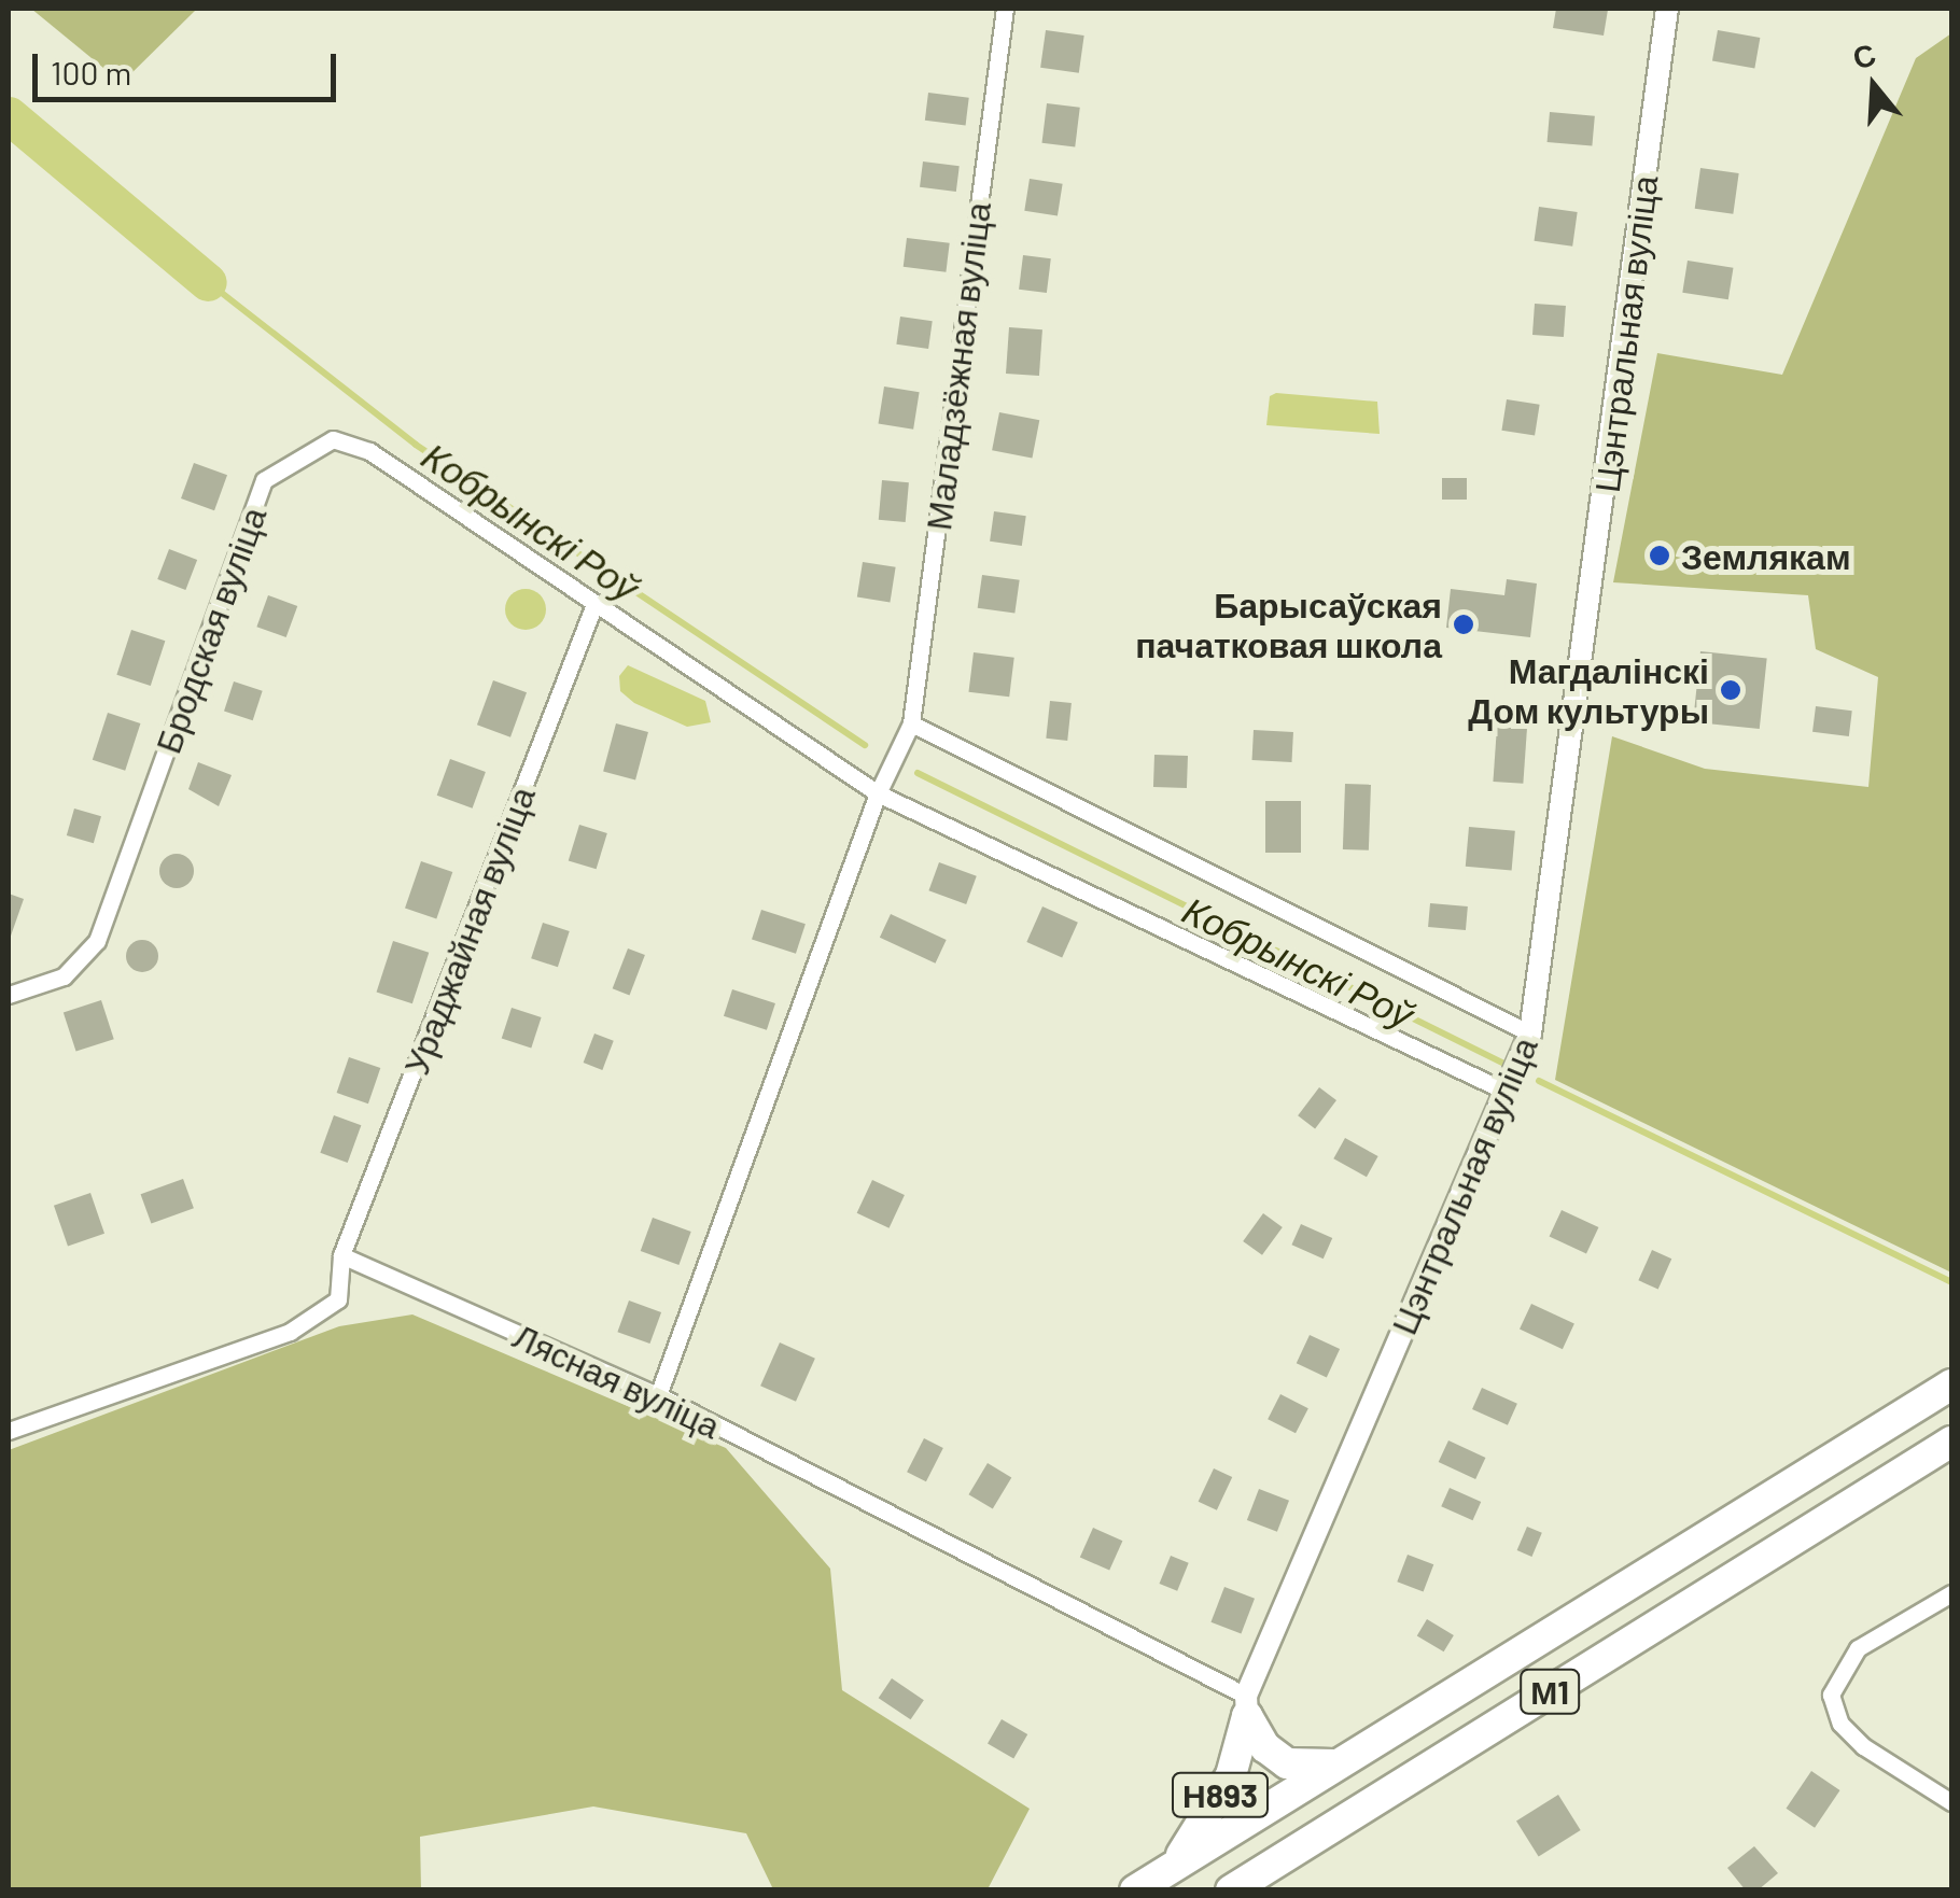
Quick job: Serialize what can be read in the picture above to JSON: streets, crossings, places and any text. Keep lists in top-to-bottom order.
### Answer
{
  "streets": {
    "highway": ["М1", "Н893"],
    "street": [
      "Цэнтральная вуліца",
      "Маладзёжная вуліца",
      "Бродская вуліца",
      "Ураджайная вуліца",
      "Лясная вуліца"
    ]
  },
  "crossings": [
    ["Цэнтральная вуліца", "Лясная вуліца"],
    ["Цэнтральная вуліца", "Н893"],
    ["Маладзёжная вуліца", "Бродская вуліца"],
    ["Маладзёжная вуліца", "Лясная вуліца"],
    ["Бродская вуліца", "Ураджайная вуліца"],
    ["Ураджайная вуліца", "Лясная вуліца"],
    ["Лясная вуліца", "Н893"],
    ["М1", "Н893"]
  ],
  "water": ["Кобрынскі Роў"],
  "places": ["Землякам", "Барысаўская пачатковая школа", "Магдалінскі Дом культуры"],
  "scale_bar": "100 m",
  "north": "top"
}
